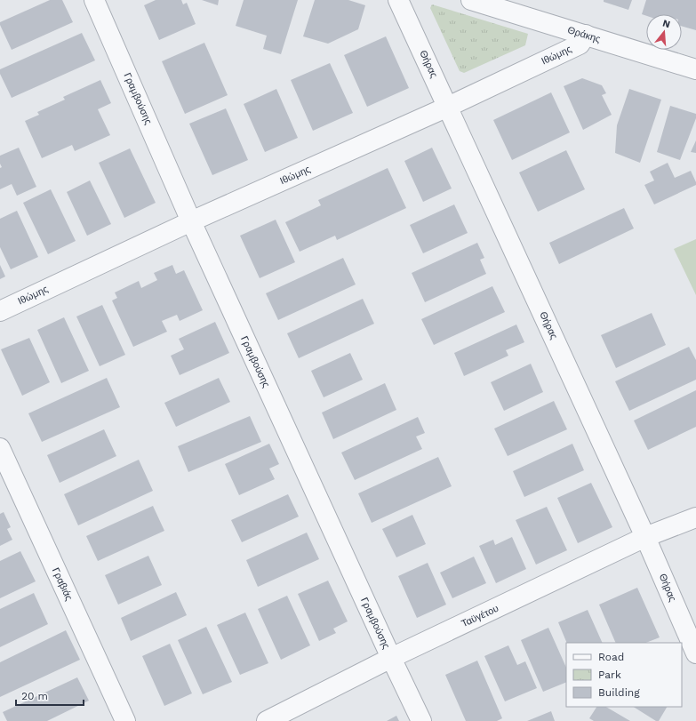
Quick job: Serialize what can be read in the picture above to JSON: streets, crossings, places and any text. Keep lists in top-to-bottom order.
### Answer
{
  "streets": {
    "street": [
      "Θράκης",
      "Ιθώμης",
      "Θήρας",
      "Γραμβούσης",
      "Γραβιάς",
      "Ταϋγέτου"
    ]
  },
  "crossings": [
    ["Θράκης", "Ιθώμης"],
    ["Ιθώμης", "Θήρας"],
    ["Ιθώμης", "Γραμβούσης"],
    ["Θήρας", "Ταϋγέτου"],
    ["Γραμβούσης", "Ταϋγέτου"]
  ],
  "legend": ["Road", "Park", "Building"],
  "scale_bar": "20 m",
  "north": "top"
}
